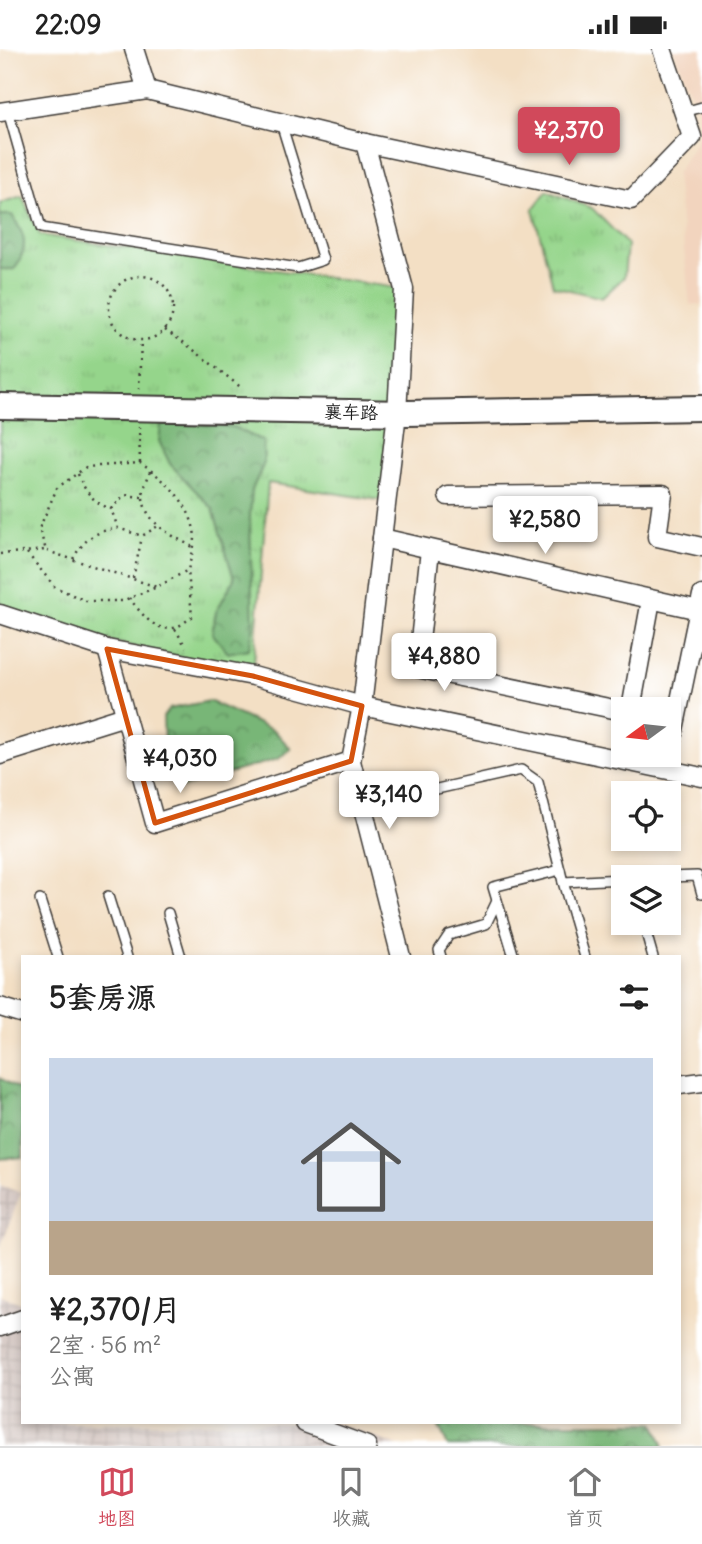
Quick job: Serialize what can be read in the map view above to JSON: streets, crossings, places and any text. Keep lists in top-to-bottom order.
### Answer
{
  "streets": {
    "street": ["襄车路"]
  },
  "north": "left",
  "page": {
    "status": "22:09",
    "price": [
      "¥2,370",
      "¥2,580",
      "¥4,880",
      "¥4,030",
      "¥3,140"
    ],
    "heading": "5套房源",
    "list": [
      {
        "name": "¥2,370/月",
        "note": "2室 · 56 m² · 公寓"
      }
    ],
    "tabs": ["地图", "收藏", "首页"]
  }
}
